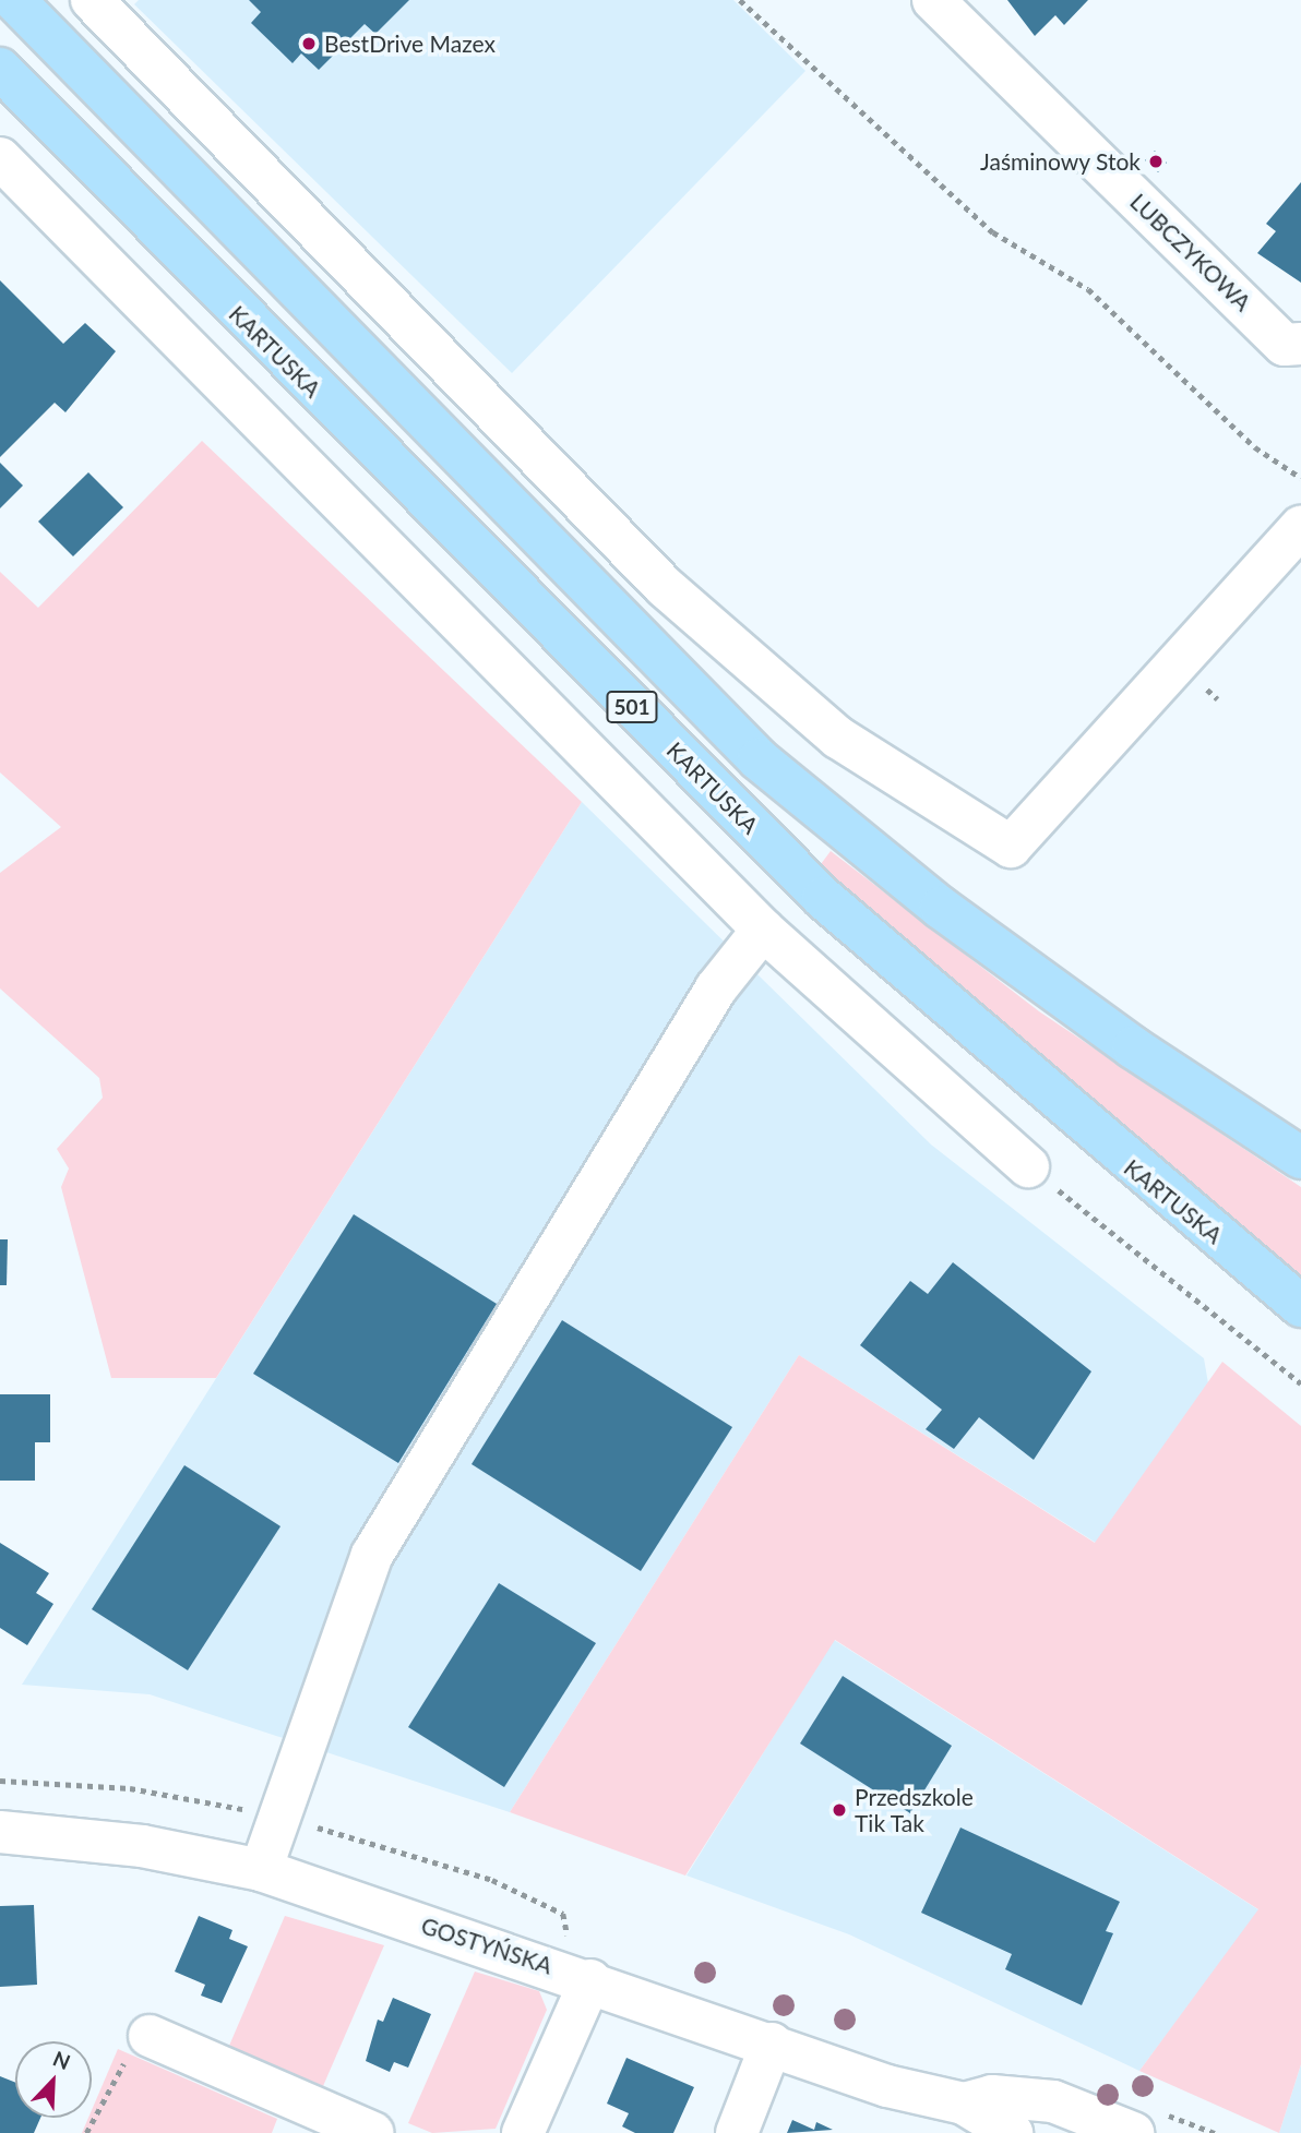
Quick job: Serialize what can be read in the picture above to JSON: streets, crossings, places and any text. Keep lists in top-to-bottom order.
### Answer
{
  "streets": {
    "main road": ["KARTUSKA", "501"],
    "street": ["LUBCZYKOWA", "GOSTYŃSKA"]
  },
  "places": ["BestDrive Mazex", "Jaśminowy Stok", "Przedszkole Tik Tak"],
  "north": "top right"
}
